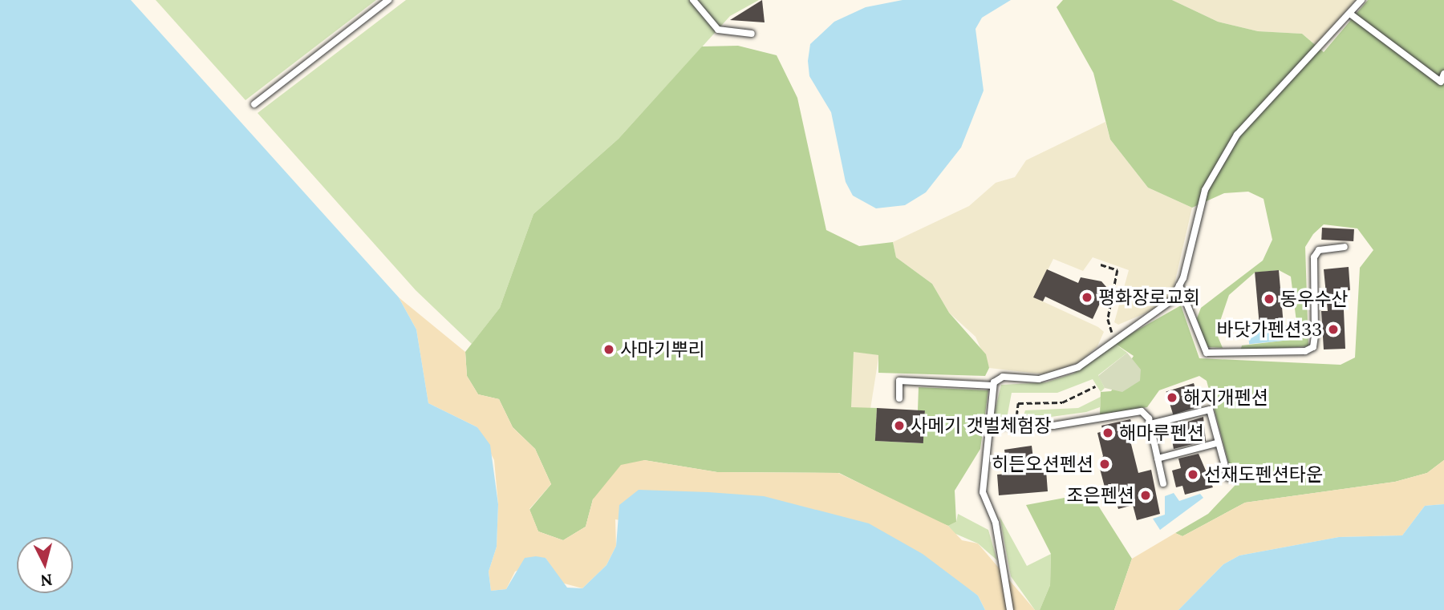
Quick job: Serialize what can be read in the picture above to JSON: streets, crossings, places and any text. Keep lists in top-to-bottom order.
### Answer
{
  "places": [
    "평화장로교회",
    "동우수산",
    "바닷가펜션33",
    "사마기뿌리",
    "해지개펜션",
    "사메기 갯벌체험장",
    "해마루펜션",
    "히든오션펜션",
    "선재도펜션타운",
    "조은펜션"
  ],
  "north": "bottom"
}
